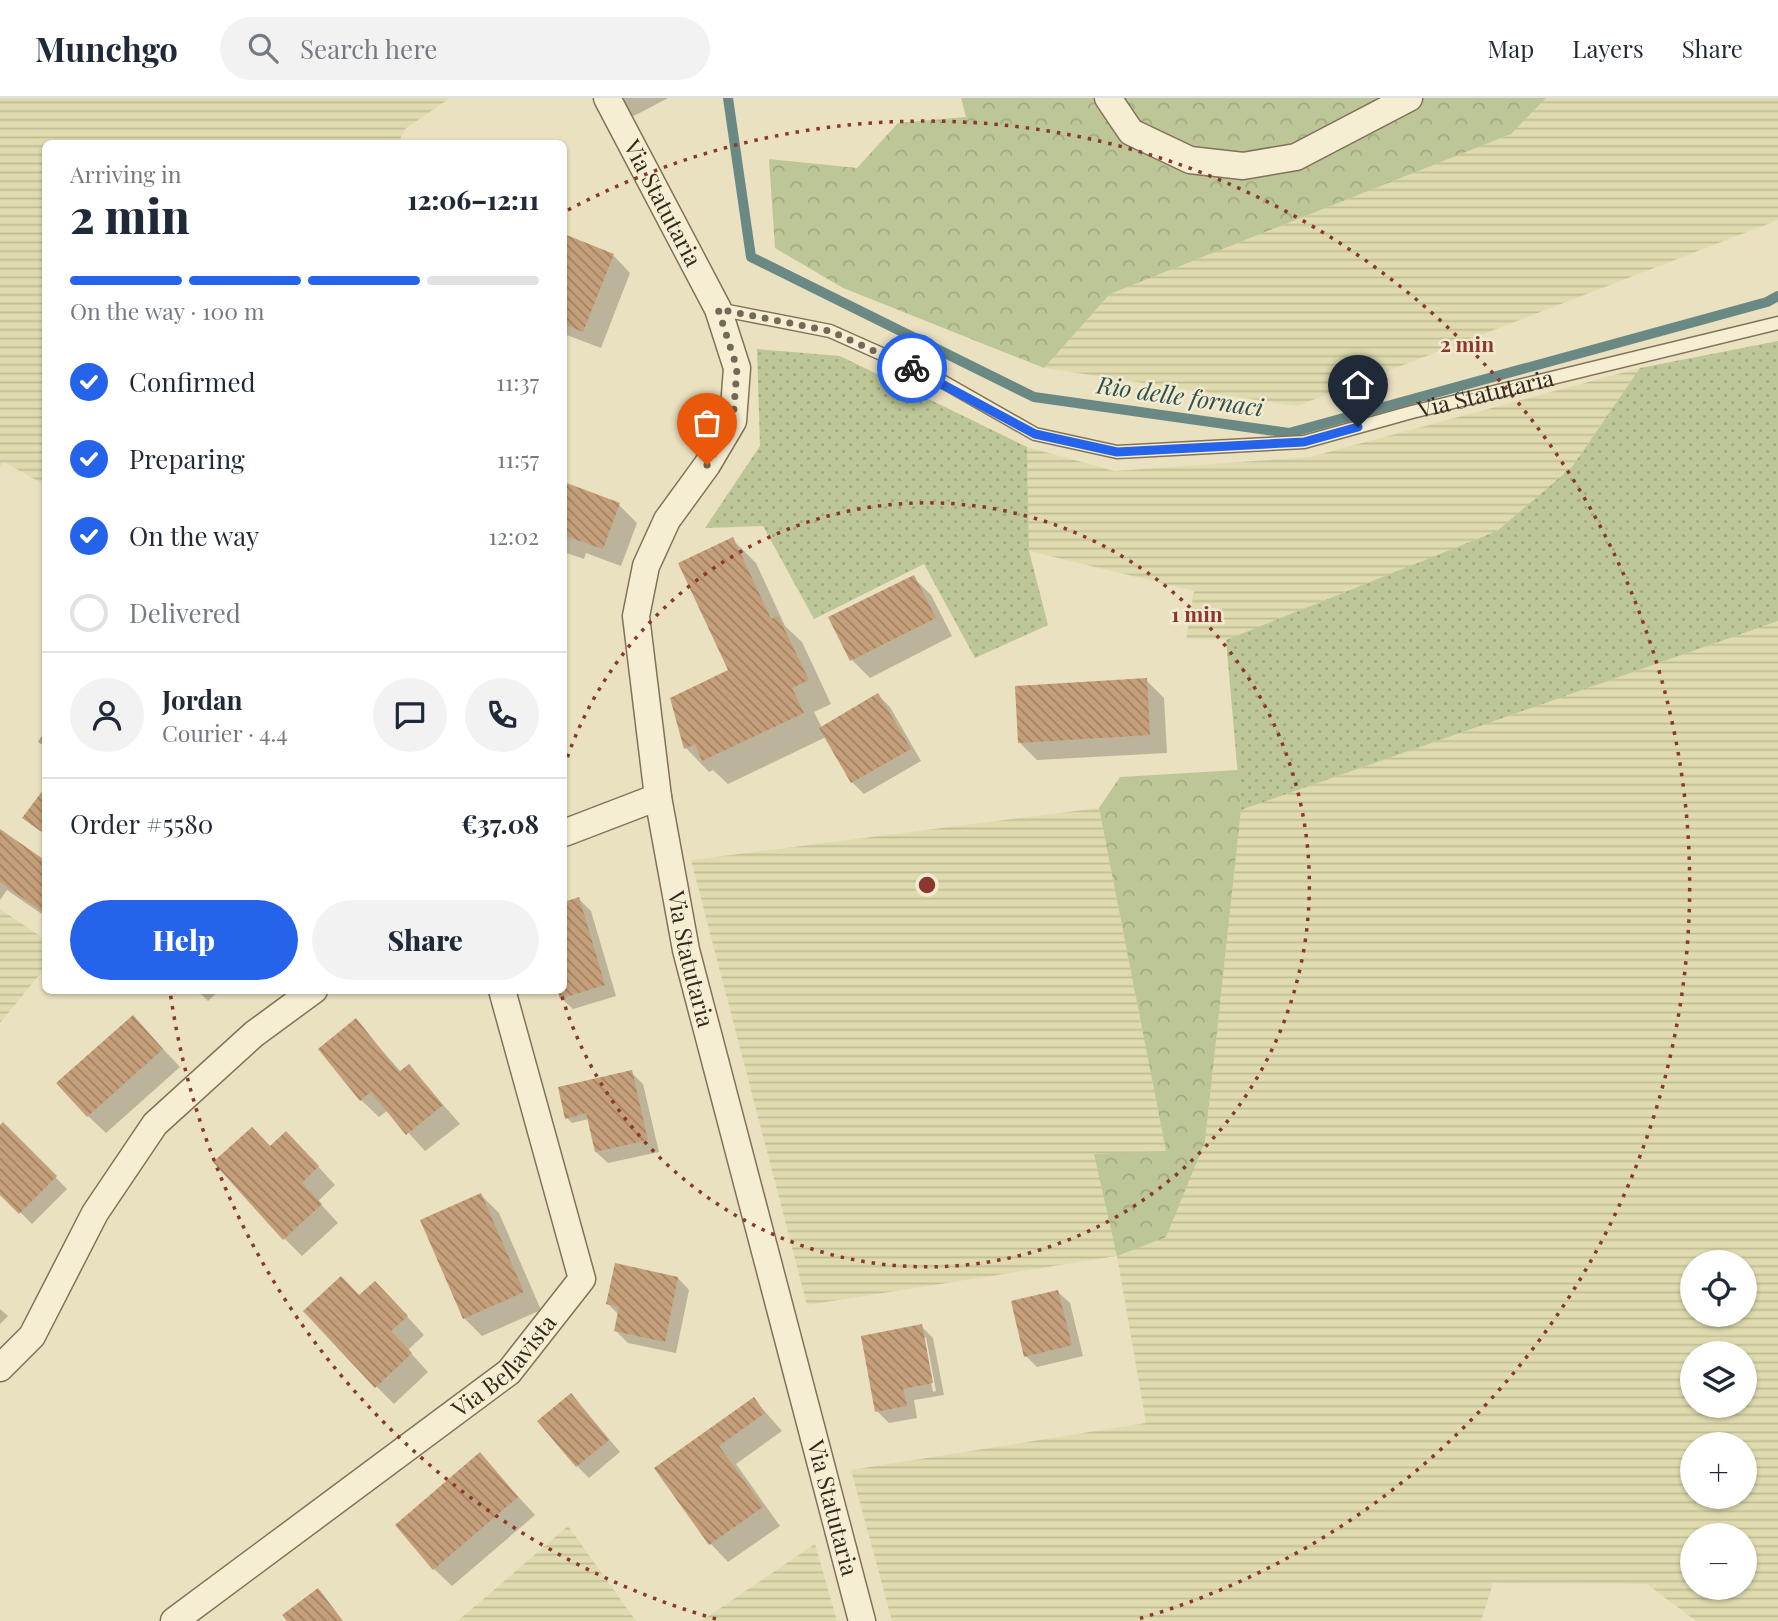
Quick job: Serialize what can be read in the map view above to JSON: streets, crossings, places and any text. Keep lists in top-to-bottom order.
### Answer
{
  "streets": {
    "street": ["Via Statutaria", "Via Bellavista"]
  },
  "water": ["Rio delle fornaci"],
  "page": {
    "header": "Munchgo",
    "search": "Search here",
    "nav": ["Map", "Layers", "Share"],
    "heading": ["2 min", "Arriving in", "12:06–12:11"],
    "panel": [
      "Jordan",
      "Courier · 4.4",
      "Order #5580",
      "€37.08"
    ],
    "bar": "On the way · 100 m",
    "list": [
      ["Confirmed", "11:37"],
      ["Preparing", "11:57"],
      ["On the way", "12:02"],
      "Delivered"
    ],
    "buttons": ["Help", "Share"],
    "map_buttons": ["+", "−"]
  },
  "rings": ["2 min", "1 min"]
}
